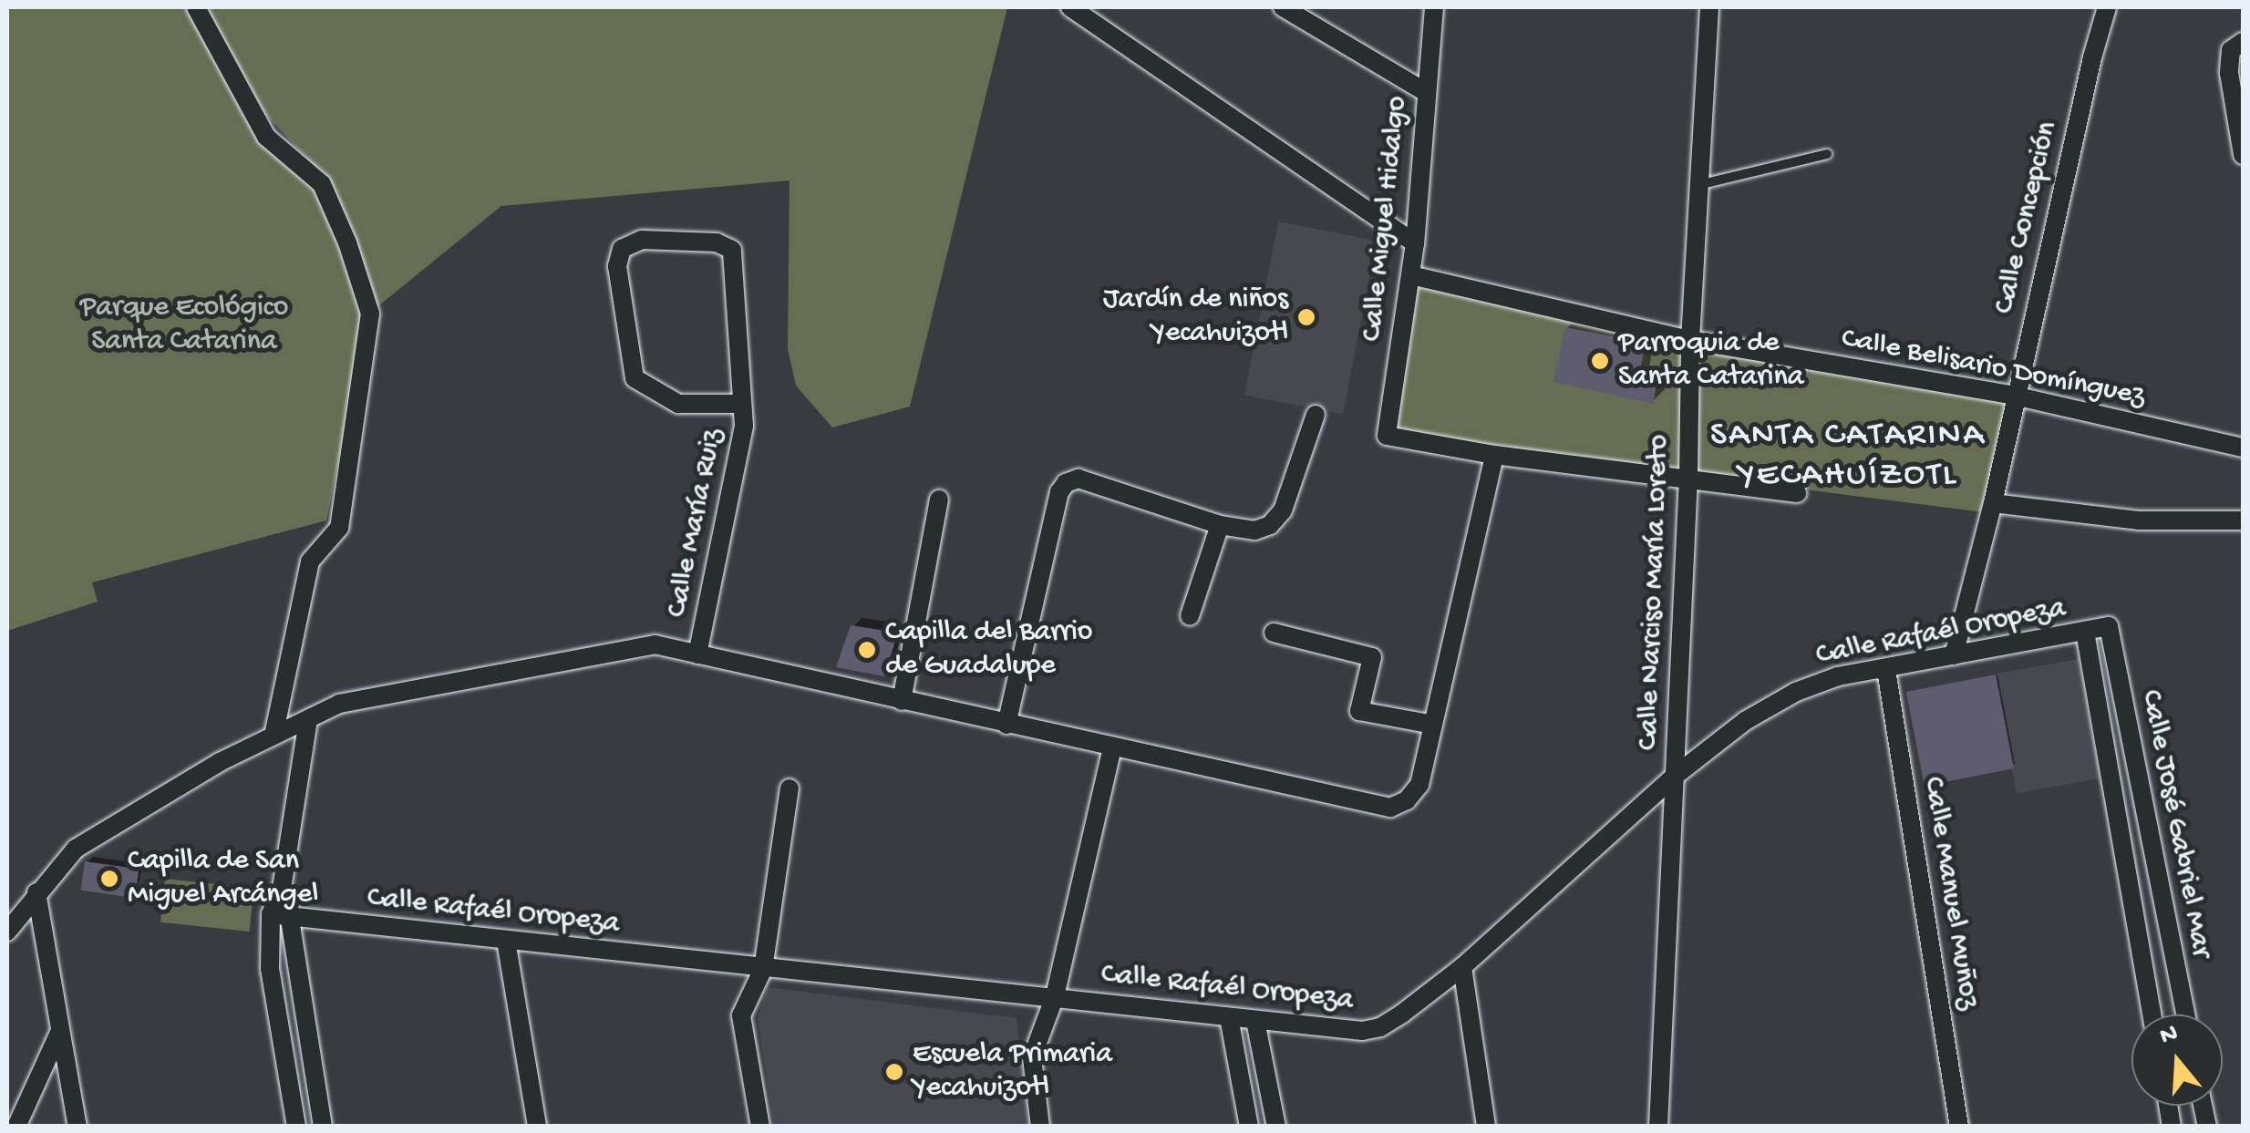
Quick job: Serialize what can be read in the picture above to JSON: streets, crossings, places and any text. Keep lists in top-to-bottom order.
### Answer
{
  "streets": {
    "street": [
      "Calle Concepción",
      "Calle Miguel Hidalgo",
      "Calle Belisario Domínguez",
      "Calle María Ruiz",
      "Calle Narciso María Loreto",
      "Calle Rafaél Oropeza",
      "Calle José Gabriel Mar",
      "Calle Manuel Muñoz"
    ]
  },
  "crossings": [
    ["Calle Concepción", "Calle Belisario Domínguez"],
    ["Calle Concepción", "Calle Rafaél Oropeza"],
    ["Calle Miguel Hidalgo", "Calle Belisario Domínguez"],
    ["Calle Belisario Domínguez", "Calle Narciso María Loreto"],
    ["Calle Narciso María Loreto", "Calle Rafaél Oropeza"],
    ["Calle Rafaél Oropeza", "Calle José Gabriel Mar"],
    ["Calle Rafaél Oropeza", "Calle Manuel Muñoz"]
  ],
  "districts": ["SANTA CATARINA YECAHUÍZOTL"],
  "parks": ["Parque Ecológico Santa Catarina"],
  "places": [
    "Jardín de niños Yecahuizotl",
    "Parroquia de Santa Catarina",
    "Capilla del Barrio de Guadalupe",
    "Capilla de San Miguel Arcángel",
    "Escuela Primaria Yecahuizotl"
  ],
  "north": "top"
}
